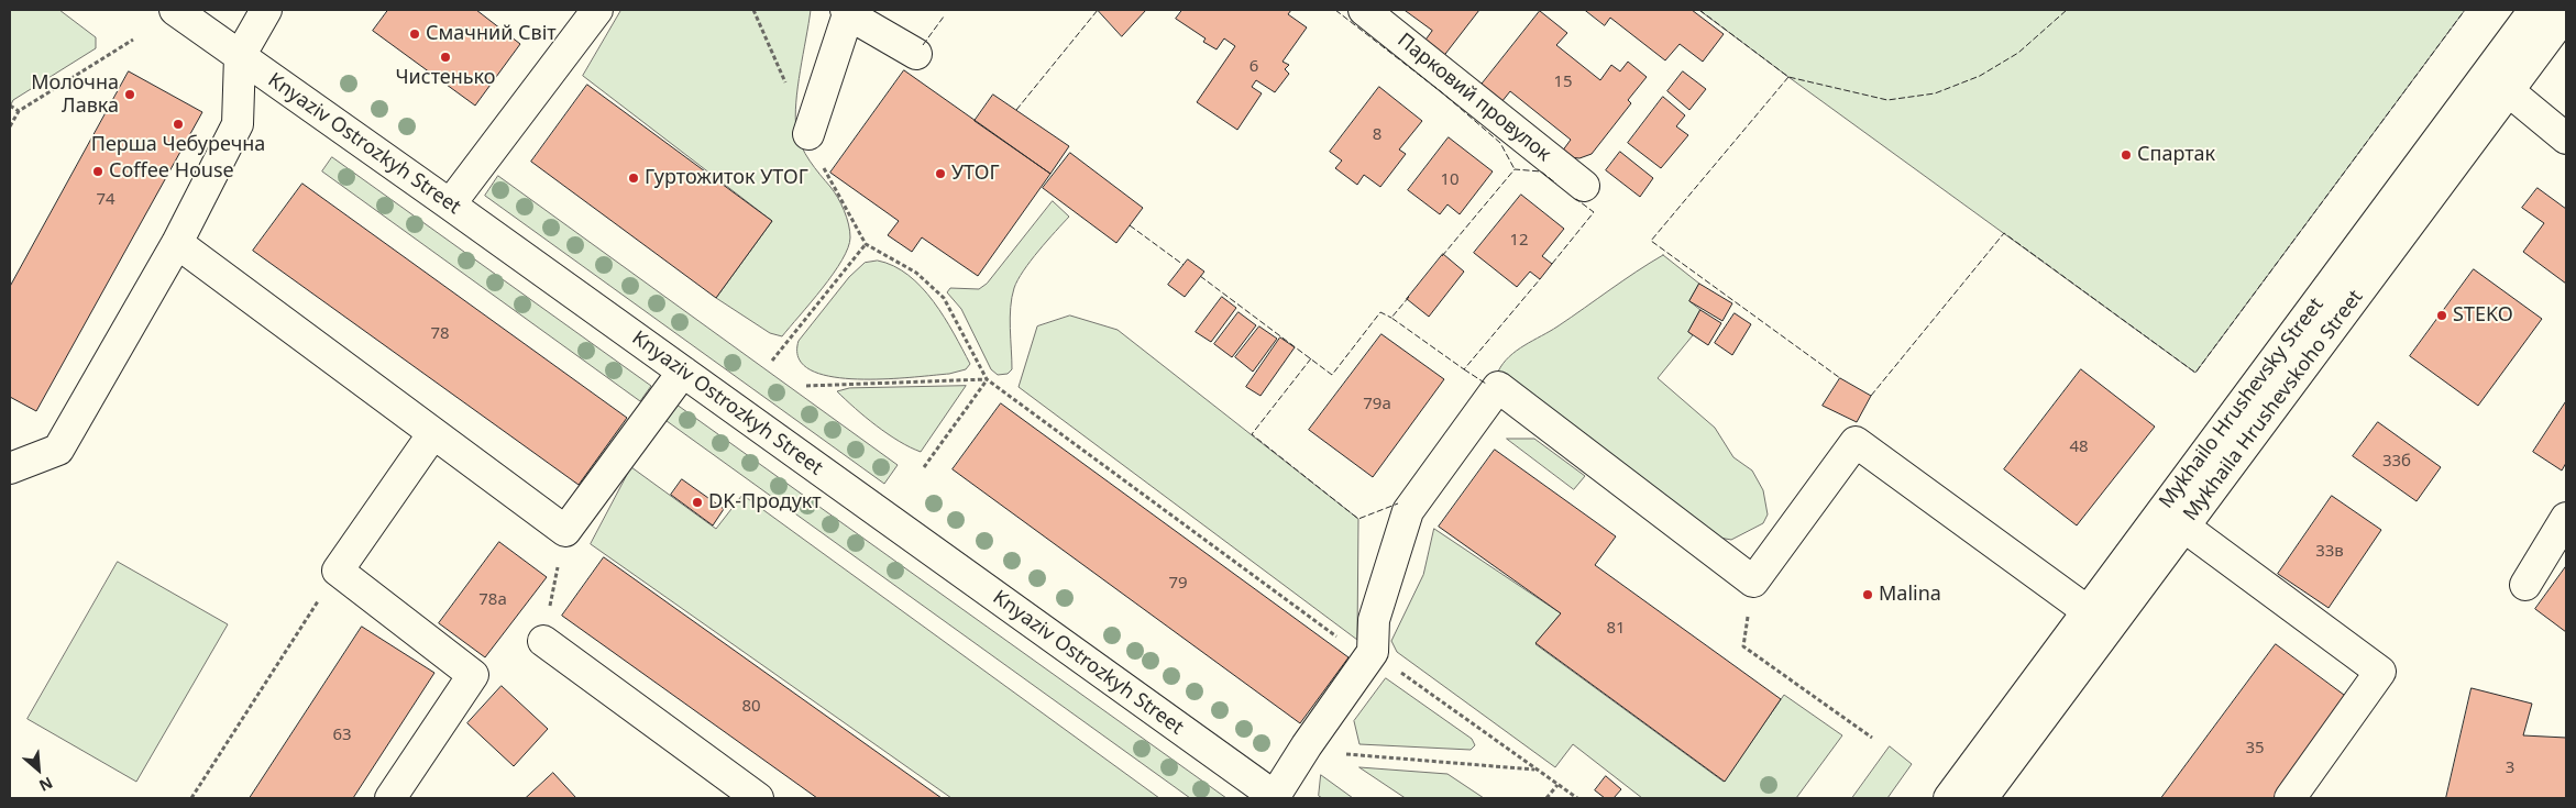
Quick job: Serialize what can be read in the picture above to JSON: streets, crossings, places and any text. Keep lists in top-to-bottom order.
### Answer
{
  "streets": {
    "street": [
      "Парковий провулок",
      "Knyaziv Ostrozkyh Street",
      "Mykhailo Hrushevsky Street",
      "Mykhaila Hrushevskoho Street"
    ]
  },
  "crossings": [
    ["Mykhailo Hrushevsky Street", "Mykhaila Hrushevskoho Street"]
  ],
  "places": [
    "Смачний Світ",
    "Чистенько",
    "Молочна Лавка",
    "Перша Чебуречна",
    "Спартак",
    "Coffee House",
    "УТОГ",
    "Гуртожиток УТОГ",
    "STEKO",
    "DK-Продукт",
    "Malina"
  ],
  "house_numbers": [
    "6",
    "15",
    "8",
    "10",
    "74",
    "12",
    "78",
    "79а",
    "48",
    "33б",
    "33в",
    "79",
    "78а",
    "81",
    "80",
    "63",
    "35",
    "3"
  ],
  "north": "bottom right"
}
